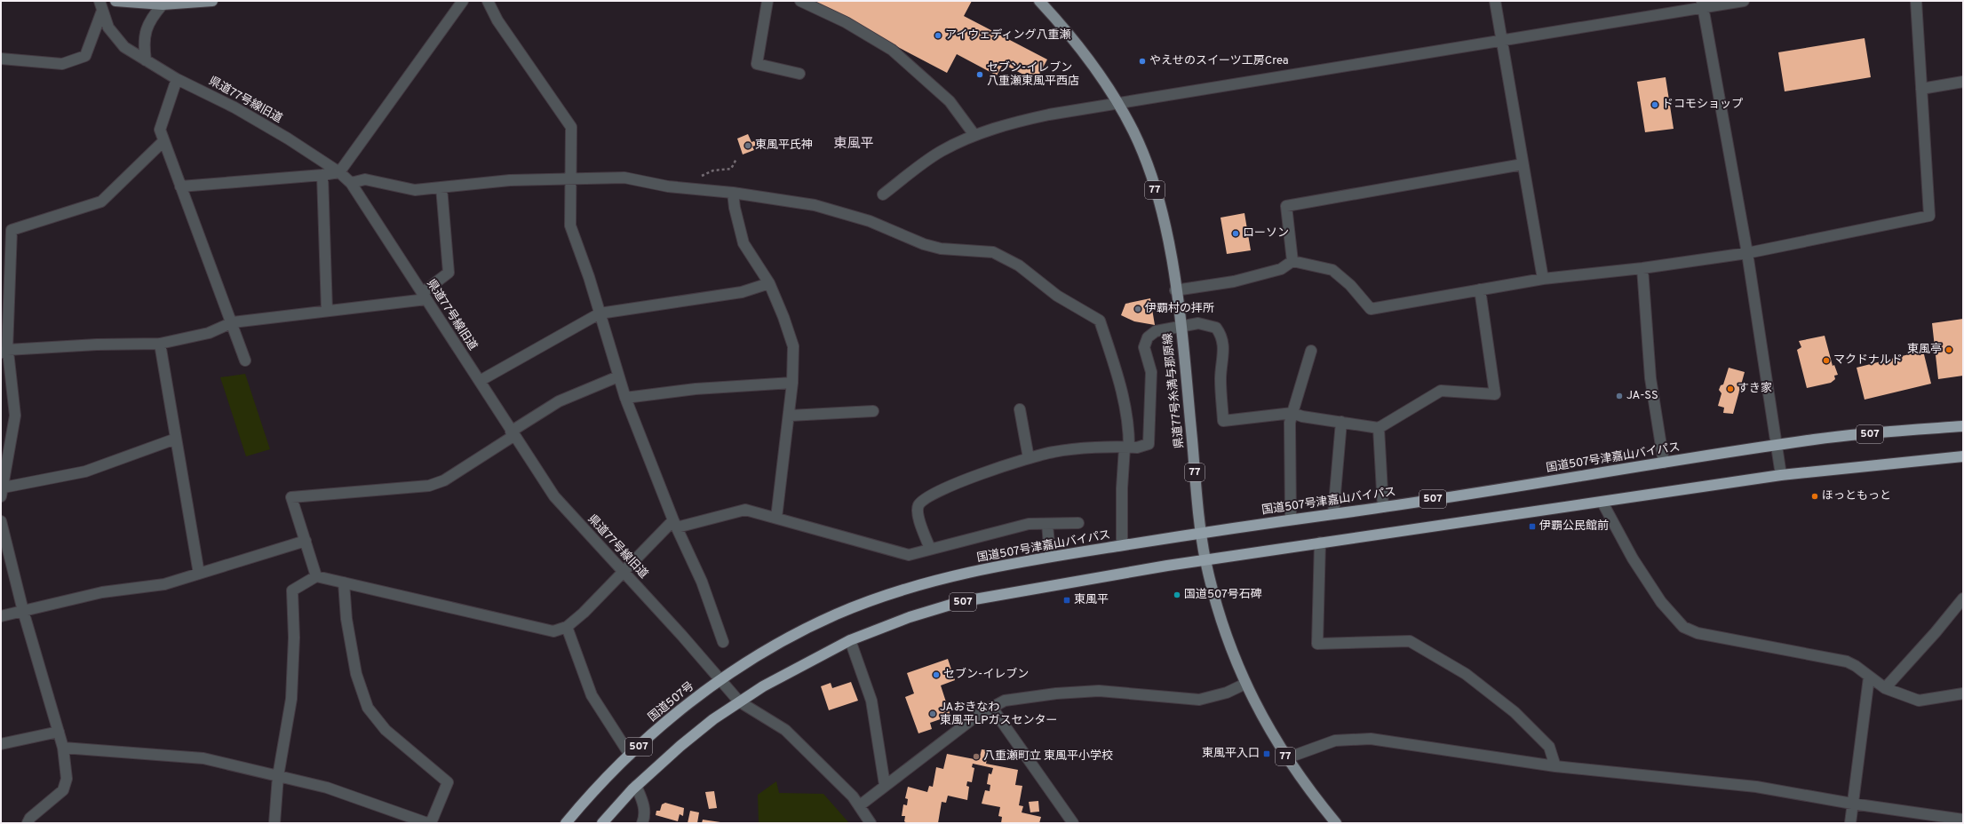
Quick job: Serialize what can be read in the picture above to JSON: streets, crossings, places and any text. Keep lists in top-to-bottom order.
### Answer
{
  "streets": {
    "highway": ["507", "国道507号津嘉山バイパス", "国道507号"],
    "main road": ["77", "県道77号糸満与那原線"],
    "street": ["県道77号線旧道"]
  },
  "crossings": [
    ["県道77号線旧道", "507"],
    ["県道77号線旧道", "国道507号津嘉山バイパス"],
    ["県道77号線旧道", "国道507号"],
    ["県道77号糸満与那原線", "507"],
    ["県道77号糸満与那原線", "国道507号津嘉山バイパス"],
    ["国道507号津嘉山バイパス", "国道507号"]
  ],
  "districts": ["東風平"],
  "places": {
    "other": [
      "アイウェディング八重瀬",
      "やえせのスイーツ工房Crea",
      "セブン-イレブン 八重瀬東風平西店",
      "ドコモショップ",
      "東風平氏神",
      "ローソン",
      "伊覇村の拝所",
      "東風亭",
      "マクドナルド",
      "すき家",
      "JA-SS",
      "ほっともっと",
      "国道507号石碑",
      "セブン-イレブン",
      "JAおきなわ 東風平LPガスセンター",
      "八重瀬町立 東風平小学校"
    ],
    "transit": ["伊覇公民館前", "東風平", "東風平入口"]
  }
}
